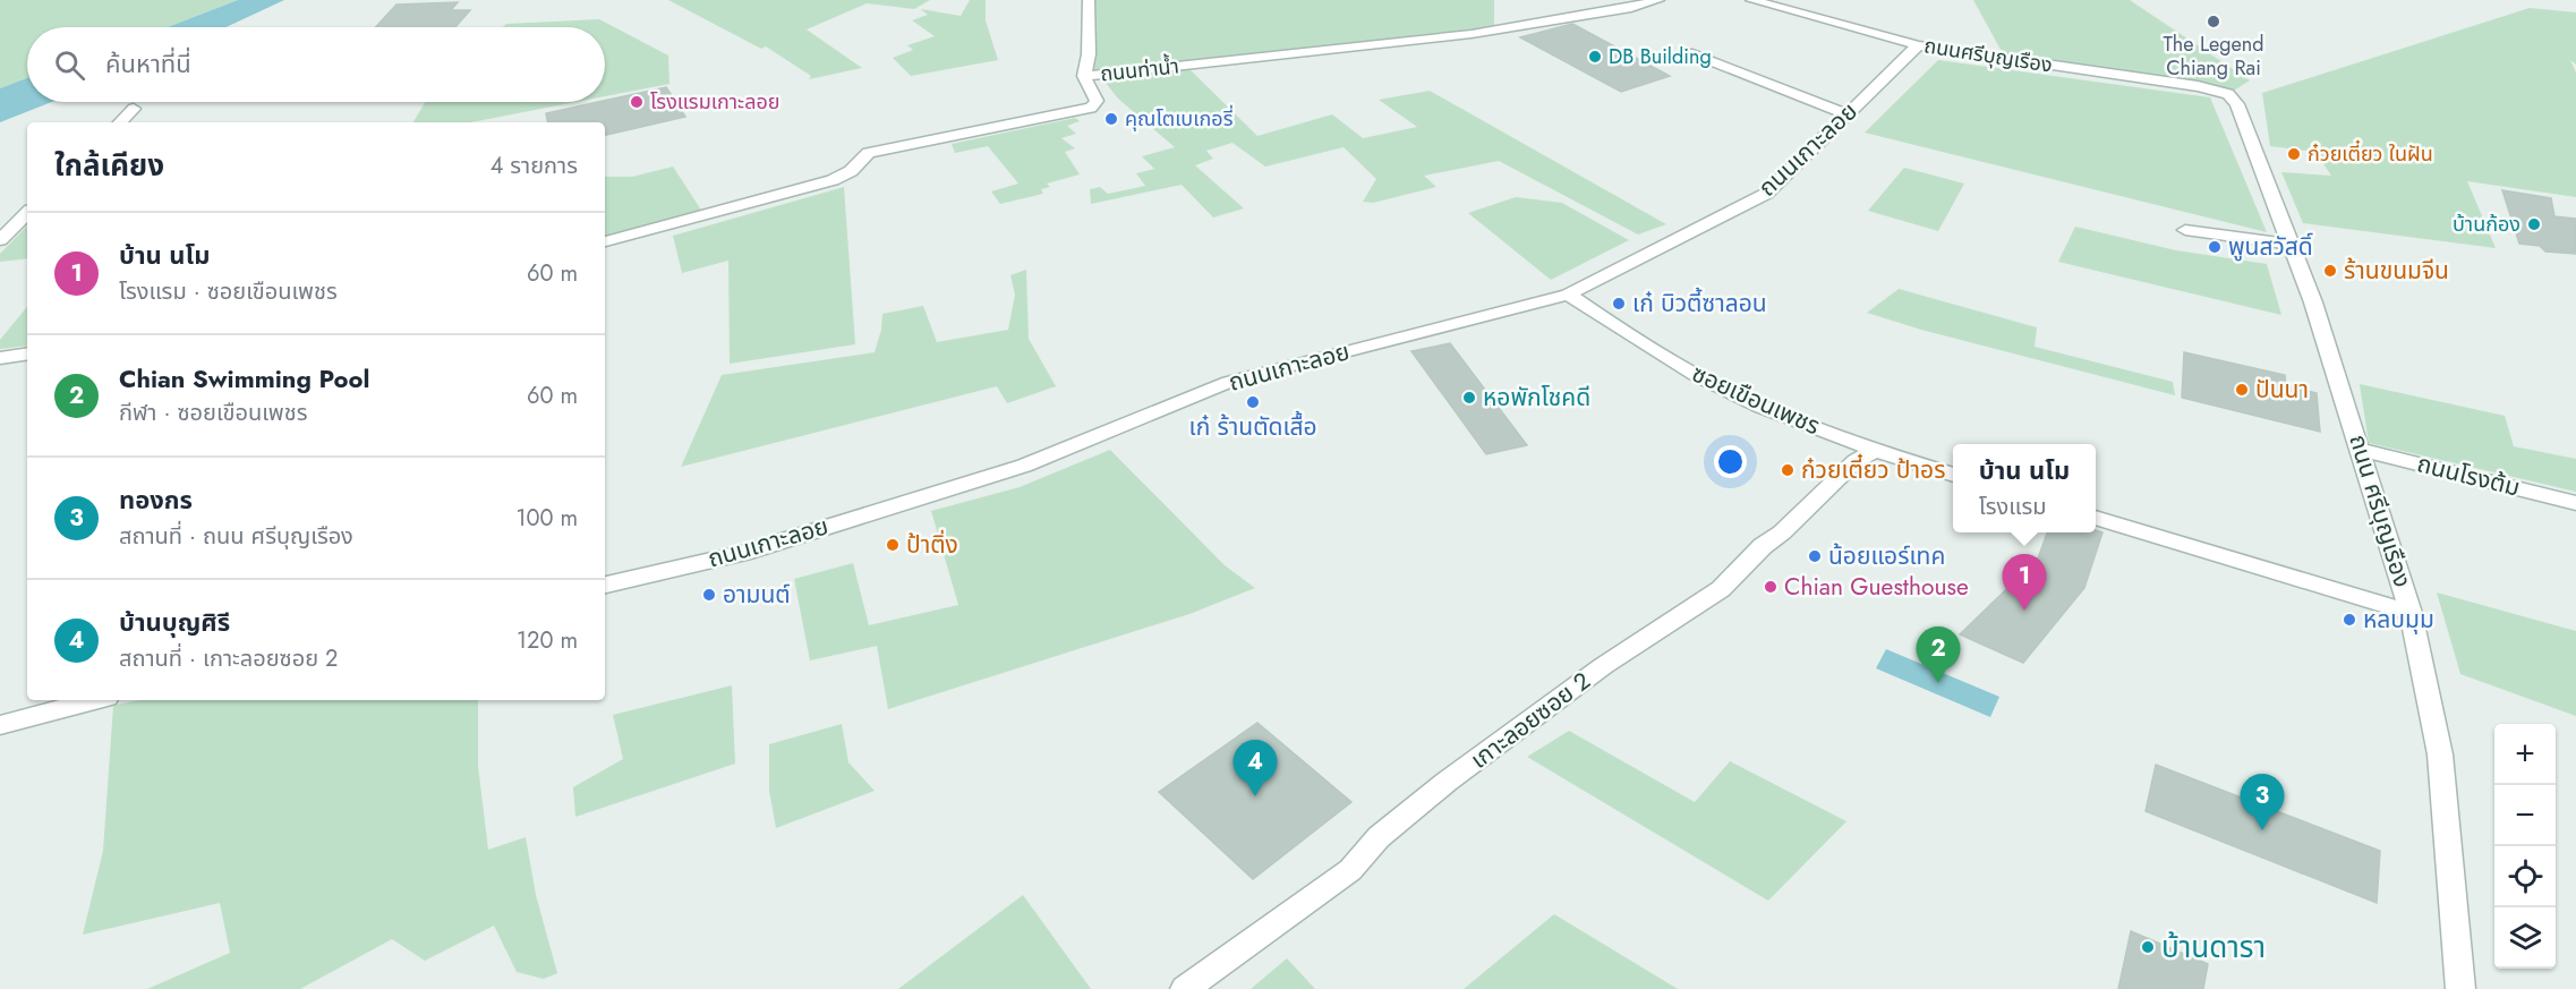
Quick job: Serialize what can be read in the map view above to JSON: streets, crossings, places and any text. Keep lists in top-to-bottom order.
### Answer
{
  "streets": {
    "street": [
      "ถนนศรีบุญเรือง",
      "ถนนท่าน้ำ",
      "ถนนเกาะลอย",
      "ซอยเขือนเพชร",
      "ถนนโรงต้ม",
      "ถนน ศรีบุญเรือง",
      "เกาะลอยซอย 2"
    ]
  },
  "crossings": [
    ["ถนนศรีบุญเรือง", "ถนนเกาะลอย"],
    ["ถนนศรีบุญเรือง", "ถนน ศรีบุญเรือง"],
    ["ถนนเกาะลอย", "ซอยเขือนเพชร"],
    ["ซอยเขือนเพชร", "เกาะลอยซอย 2"],
    ["ถนนโรงต้ม", "ถนน ศรีบุญเรือง"]
  ],
  "places": [
    "The Legend Chiang Rai",
    "DB Building",
    "โรงแรมเกาะลอย",
    "คุณโตเบเกอรี่",
    "ก๋วยเตี๋ยว ในฝัน",
    "บ้านก้อง",
    "พูนสวัสดิ์",
    "ร้านขนมจีน",
    "เก๋ บิวตี้ซาลอน",
    "ปันนา",
    "หอพักโชคดี",
    "เก๋ ร้านตัดเสื้อ",
    "ก๋วยเตี๋ยว ป้าอร",
    "ป้าติ่ง",
    "น้อยแอร์เทค",
    "Chian Guesthouse",
    "อามนต์",
    "หลบมุม",
    "บ้านดารา"
  ],
  "page": {
    "search": "ค้นหาที่นี่",
    "heading": ["ใกล้เคียง", "4 รายการ"],
    "list": [
      {
        "mark": "1",
        "name": "บ้าน นโม",
        "note": "โรงแรม · ซอยเขือนเพชร",
        "value": "60 m"
      },
      {
        "mark": "2",
        "name": "Chian Swimming Pool",
        "note": "กีฬา · ซอยเขือนเพชร",
        "value": "60 m"
      },
      {
        "mark": "3",
        "name": "ทองกร",
        "note": "สถานที่ · ถนน ศรีบุญเรือง",
        "value": "100 m"
      },
      {
        "mark": "4",
        "name": "บ้านบุญศิรี",
        "note": "สถานที่ · เกาะลอยซอย 2",
        "value": "120 m"
      }
    ],
    "popup": ["บ้าน นโม", "โรงแรม"],
    "pins": [
      "1",
      "2",
      "4",
      "3"
    ],
    "map_buttons": ["+", "−"]
  }
}
